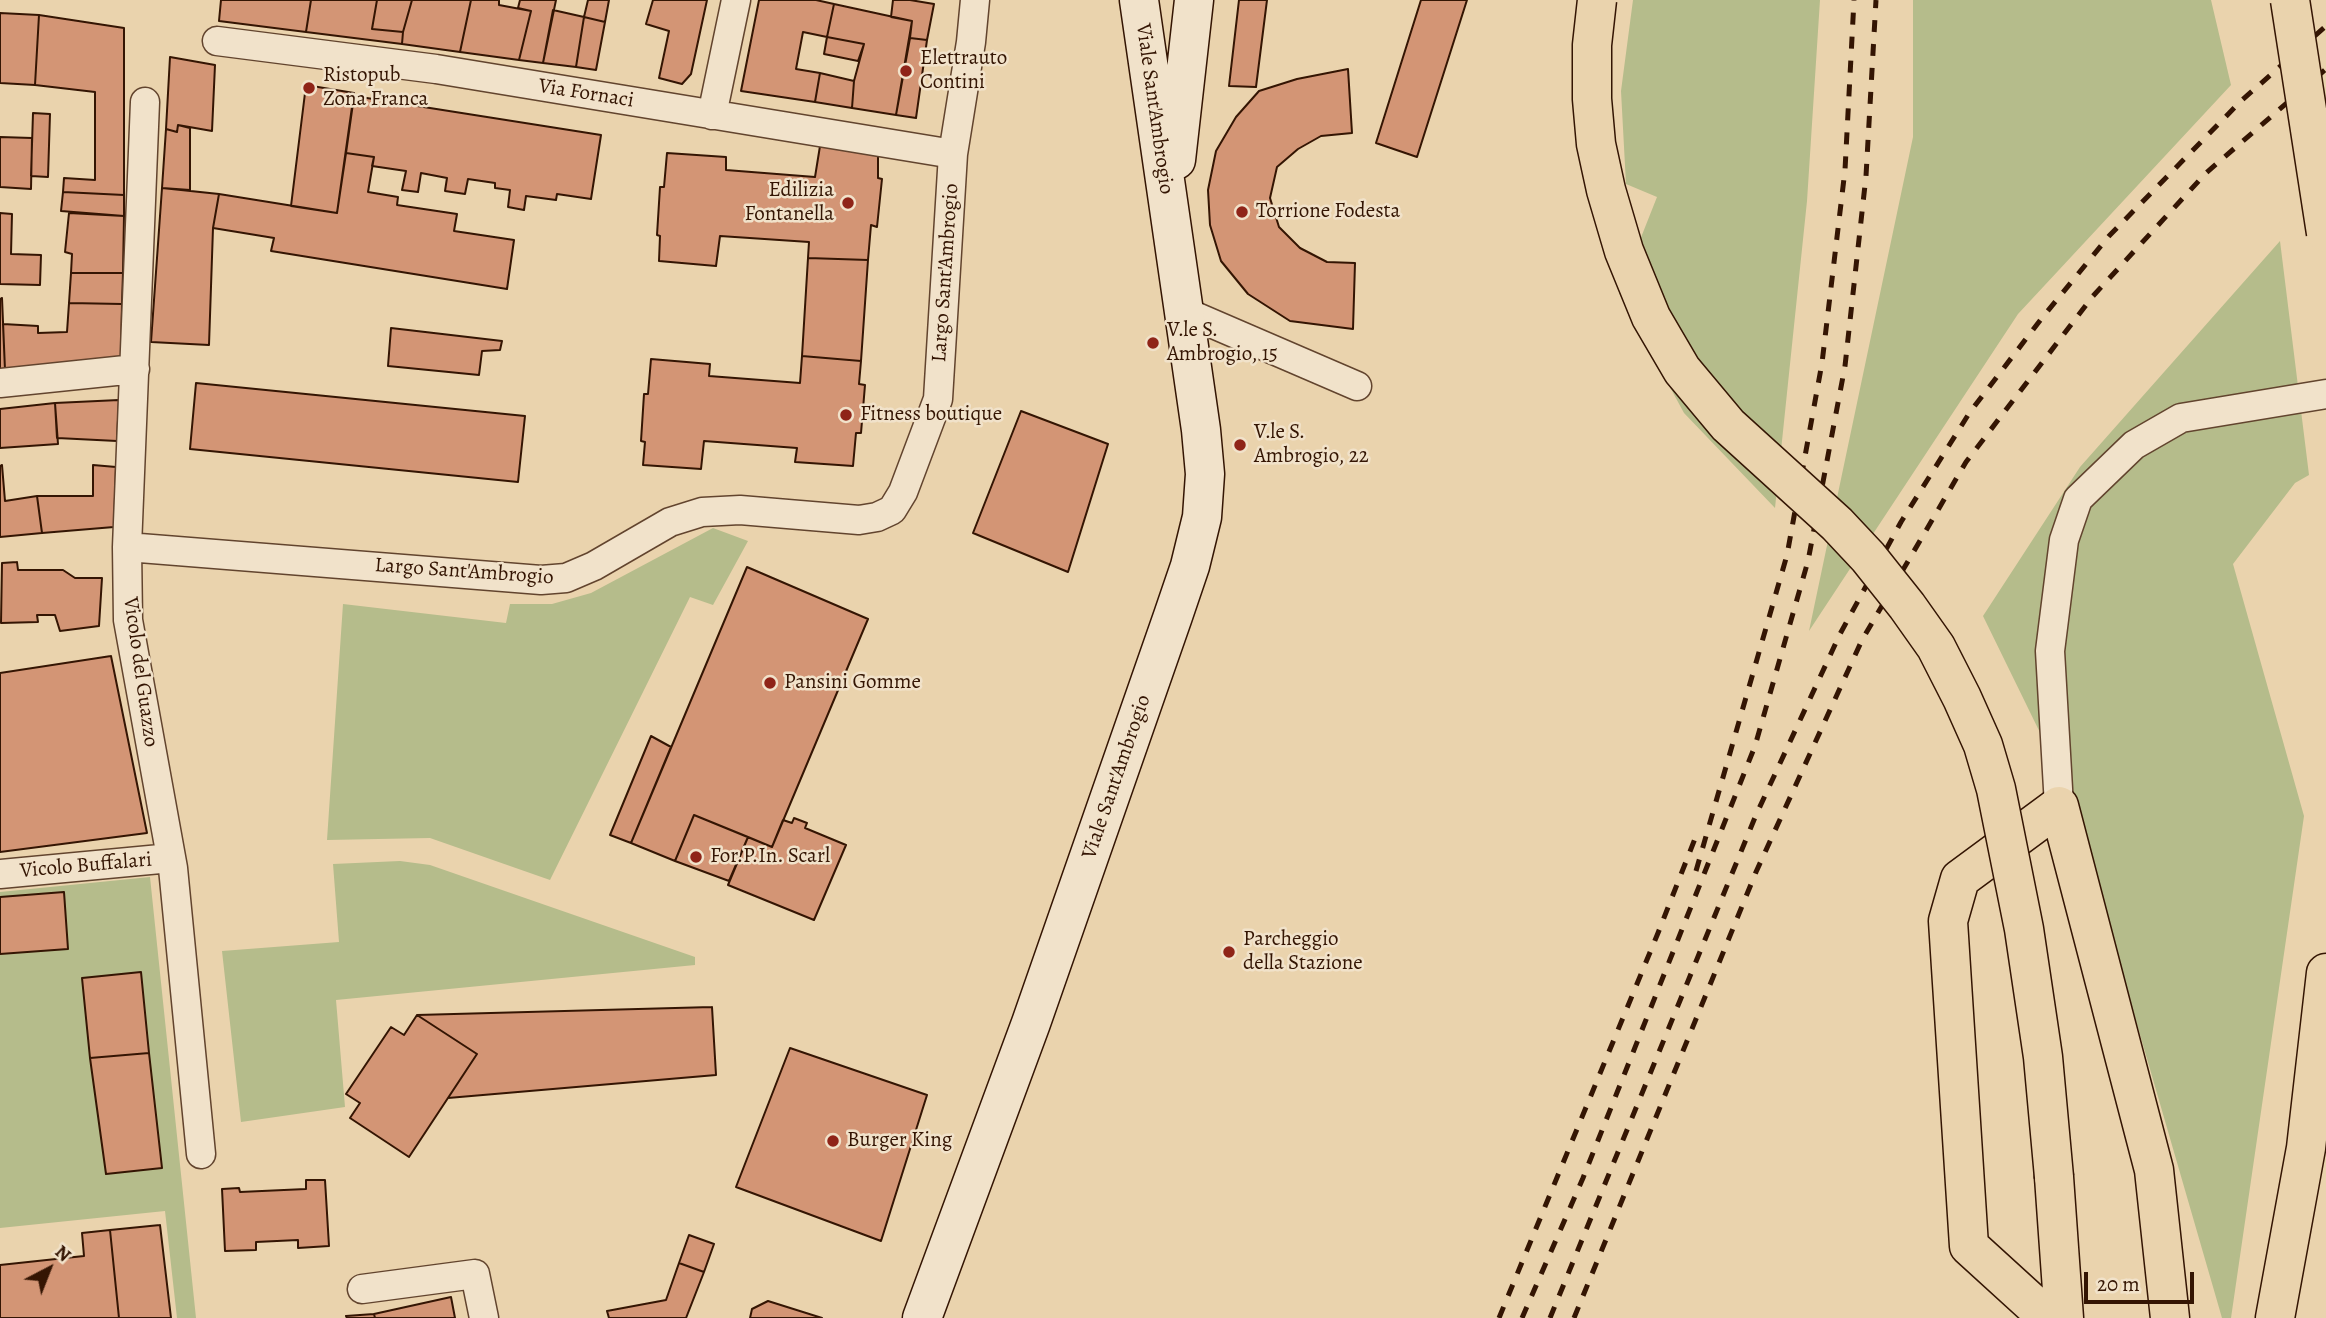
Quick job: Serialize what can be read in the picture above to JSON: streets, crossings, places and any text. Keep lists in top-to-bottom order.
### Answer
{
  "streets": {
    "main road": ["Viale Sant'Ambrogio"],
    "street": [
      "Via Fornaci",
      "Largo Sant'Ambrogio",
      "Vicolo del Guazzo",
      "Vicolo Buffalari"
    ]
  },
  "crossings": [
    ["Via Fornaci", "Largo Sant'Ambrogio"],
    ["Largo Sant'Ambrogio", "Vicolo del Guazzo"],
    ["Vicolo del Guazzo", "Vicolo Buffalari"]
  ],
  "places": [
    "Elettrauto Contini",
    "Ristopub Zona Franca",
    "Edilizia Fontanella",
    "Torrione Fodesta",
    "V.le S. Ambrogio, 15",
    "Fitness boutique",
    "V.le S. Ambrogio, 22",
    "Pansini Gomme",
    "For.P.In. Scarl",
    "Parcheggio della Stazione",
    "Burger King"
  ],
  "scale_bar": "20 m",
  "north": "top right"
}
